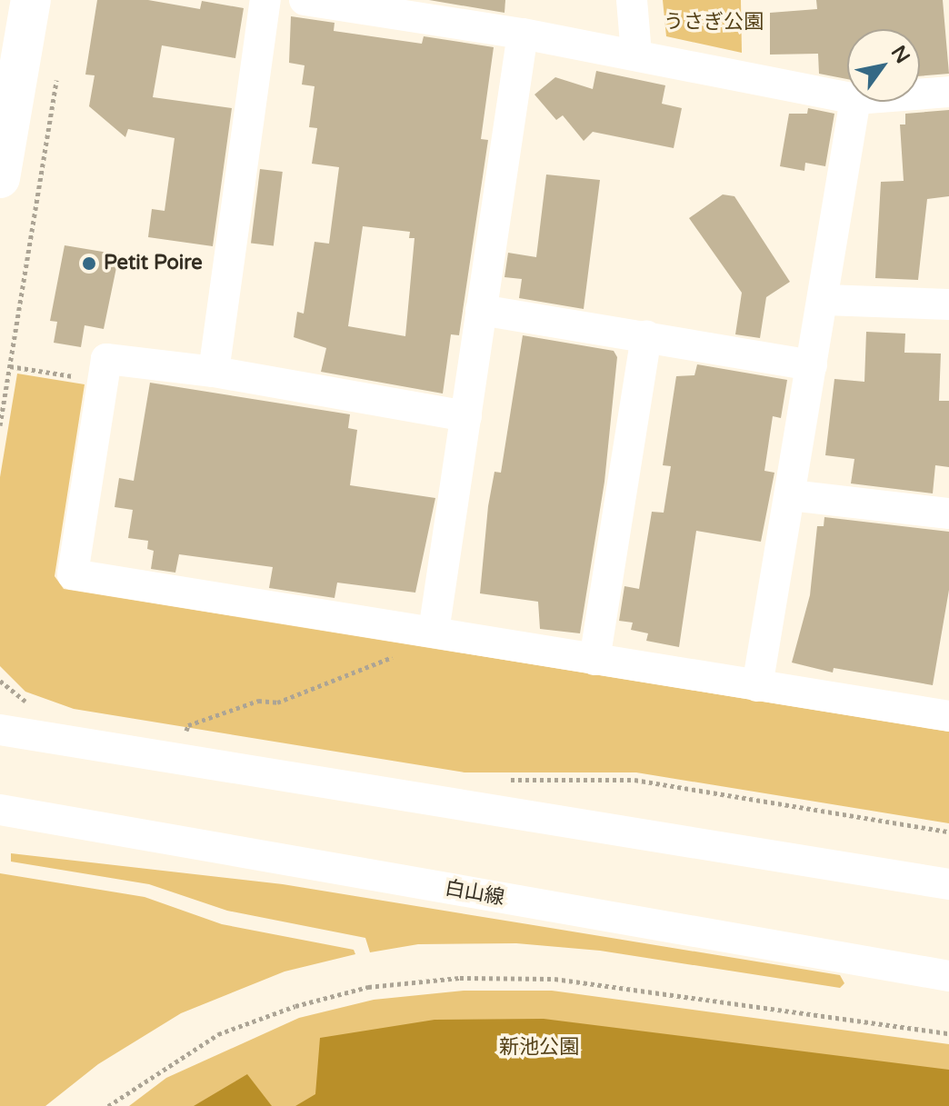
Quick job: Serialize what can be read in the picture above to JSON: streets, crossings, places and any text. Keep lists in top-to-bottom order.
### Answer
{
  "streets": {
    "street": ["白山線"]
  },
  "parks": ["うさぎ公園", "新池公園"],
  "places": ["Petit Poire"],
  "north": "top right"
}
